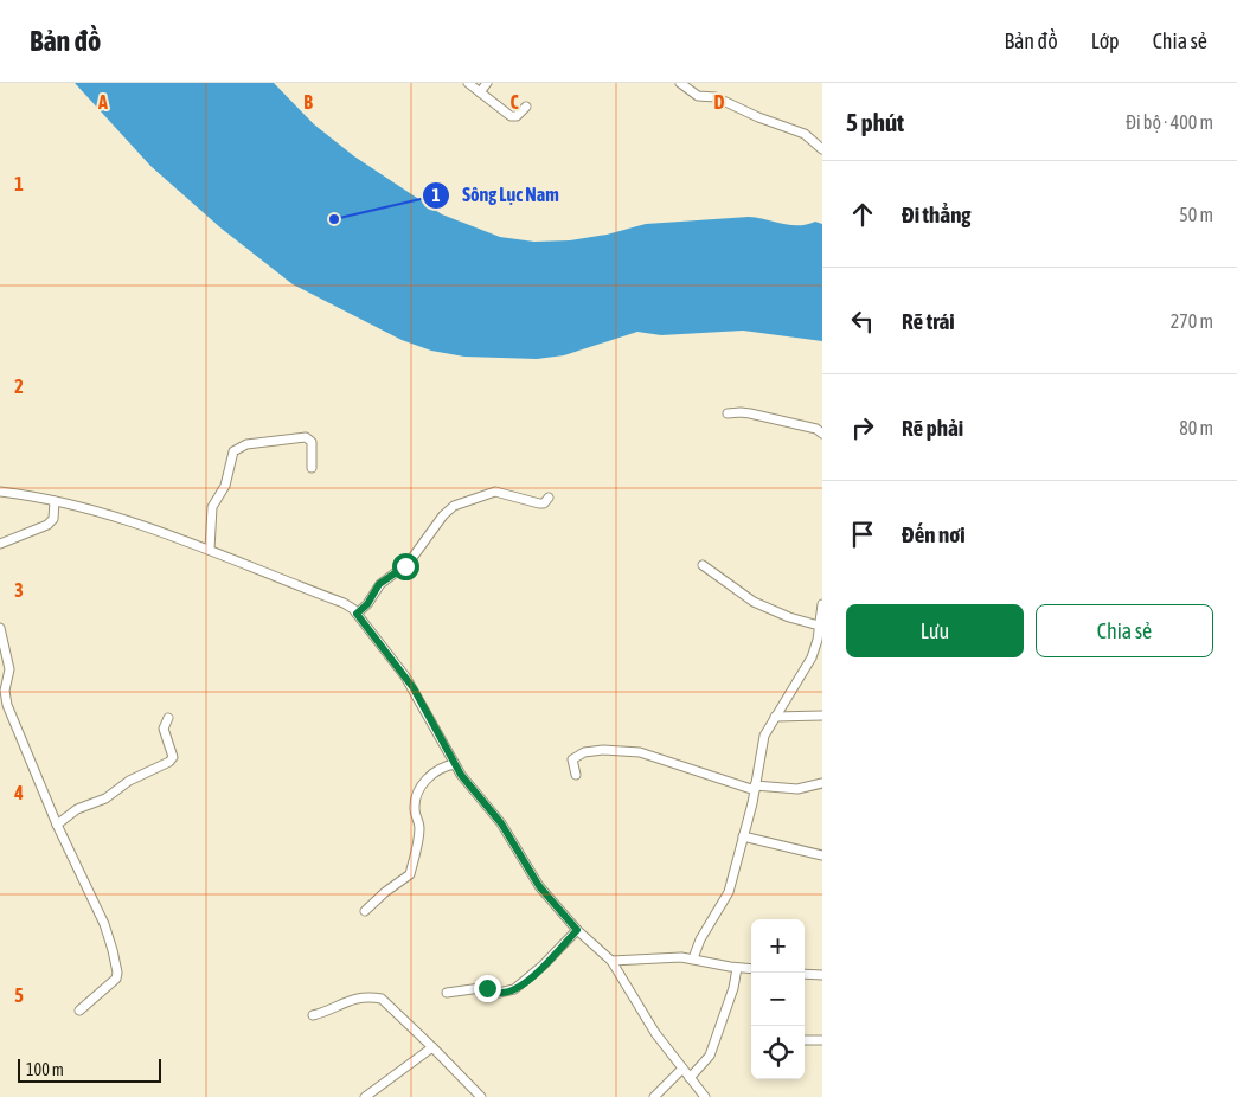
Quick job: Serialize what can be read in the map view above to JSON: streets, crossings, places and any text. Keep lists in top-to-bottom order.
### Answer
{
  "places": ["Sông Lục Nam"],
  "scale_bar": "100 m",
  "page": {
    "header": "Bản đồ",
    "nav": ["Bản đồ", "Lớp", "Chia sẻ"],
    "heading": ["5 phút", "Đi bộ · 400 m"],
    "list": [
      ["Đi thẳng", "50 m"],
      ["Rẽ trái", "270 m"],
      ["Rẽ phải", "80 m"],
      "Đến nơi"
    ],
    "buttons": ["Lưu", "Chia sẻ"],
    "map_buttons": ["+", "−"],
    "scale": "100 m"
  },
  "grid": {
    "columns": [
      "A",
      "B",
      "C",
      "D"
    ],
    "rows": [
      "1",
      "2",
      "3",
      "4",
      "5"
    ]
  }
}
